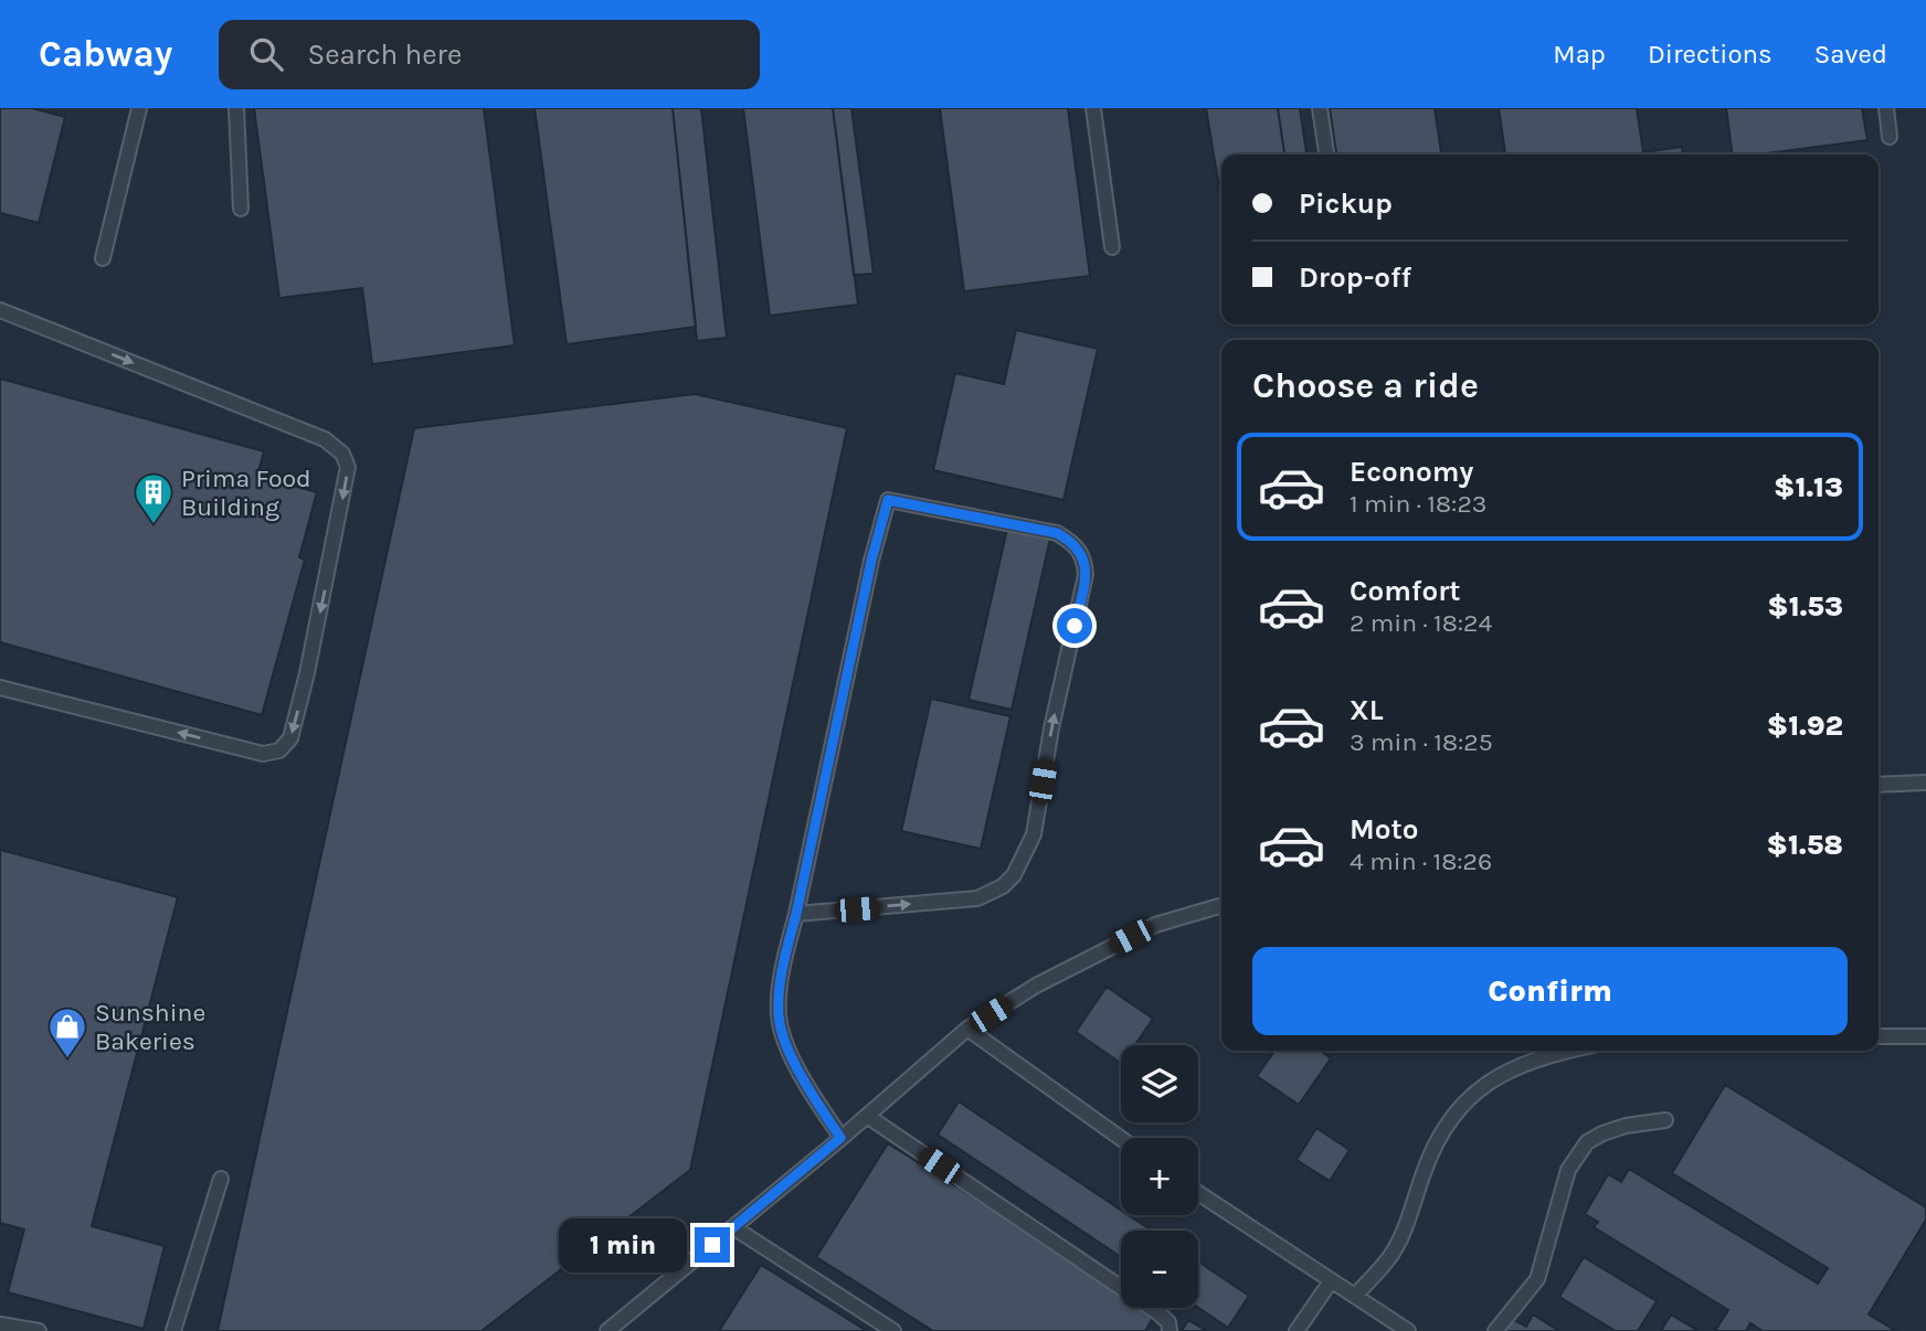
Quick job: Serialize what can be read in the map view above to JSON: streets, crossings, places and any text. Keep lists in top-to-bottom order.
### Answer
{
  "places": {
    "building": ["Prima Food Building"],
    "shop": ["Sunshine Bakeries"]
  },
  "page": {
    "header": "Cabway",
    "search": "Search here",
    "nav": ["Map", "Directions", "Saved"],
    "banner": ["Pickup", "Drop-off"],
    "heading": "Choose a ride",
    "list": [
      {
        "name": "Economy",
        "note": "1 min · 18:23",
        "value": "$1.13"
      },
      {
        "name": "Comfort",
        "note": "2 min · 18:24",
        "value": "$1.53"
      },
      {
        "name": "XL",
        "note": "3 min · 18:25",
        "value": "$1.92"
      },
      {
        "name": "Moto",
        "note": "4 min · 18:26",
        "value": "$1.58"
      }
    ],
    "buttons": "Confirm",
    "map_buttons": ["+", "−"],
    "bubble": "1 min"
  }
}
